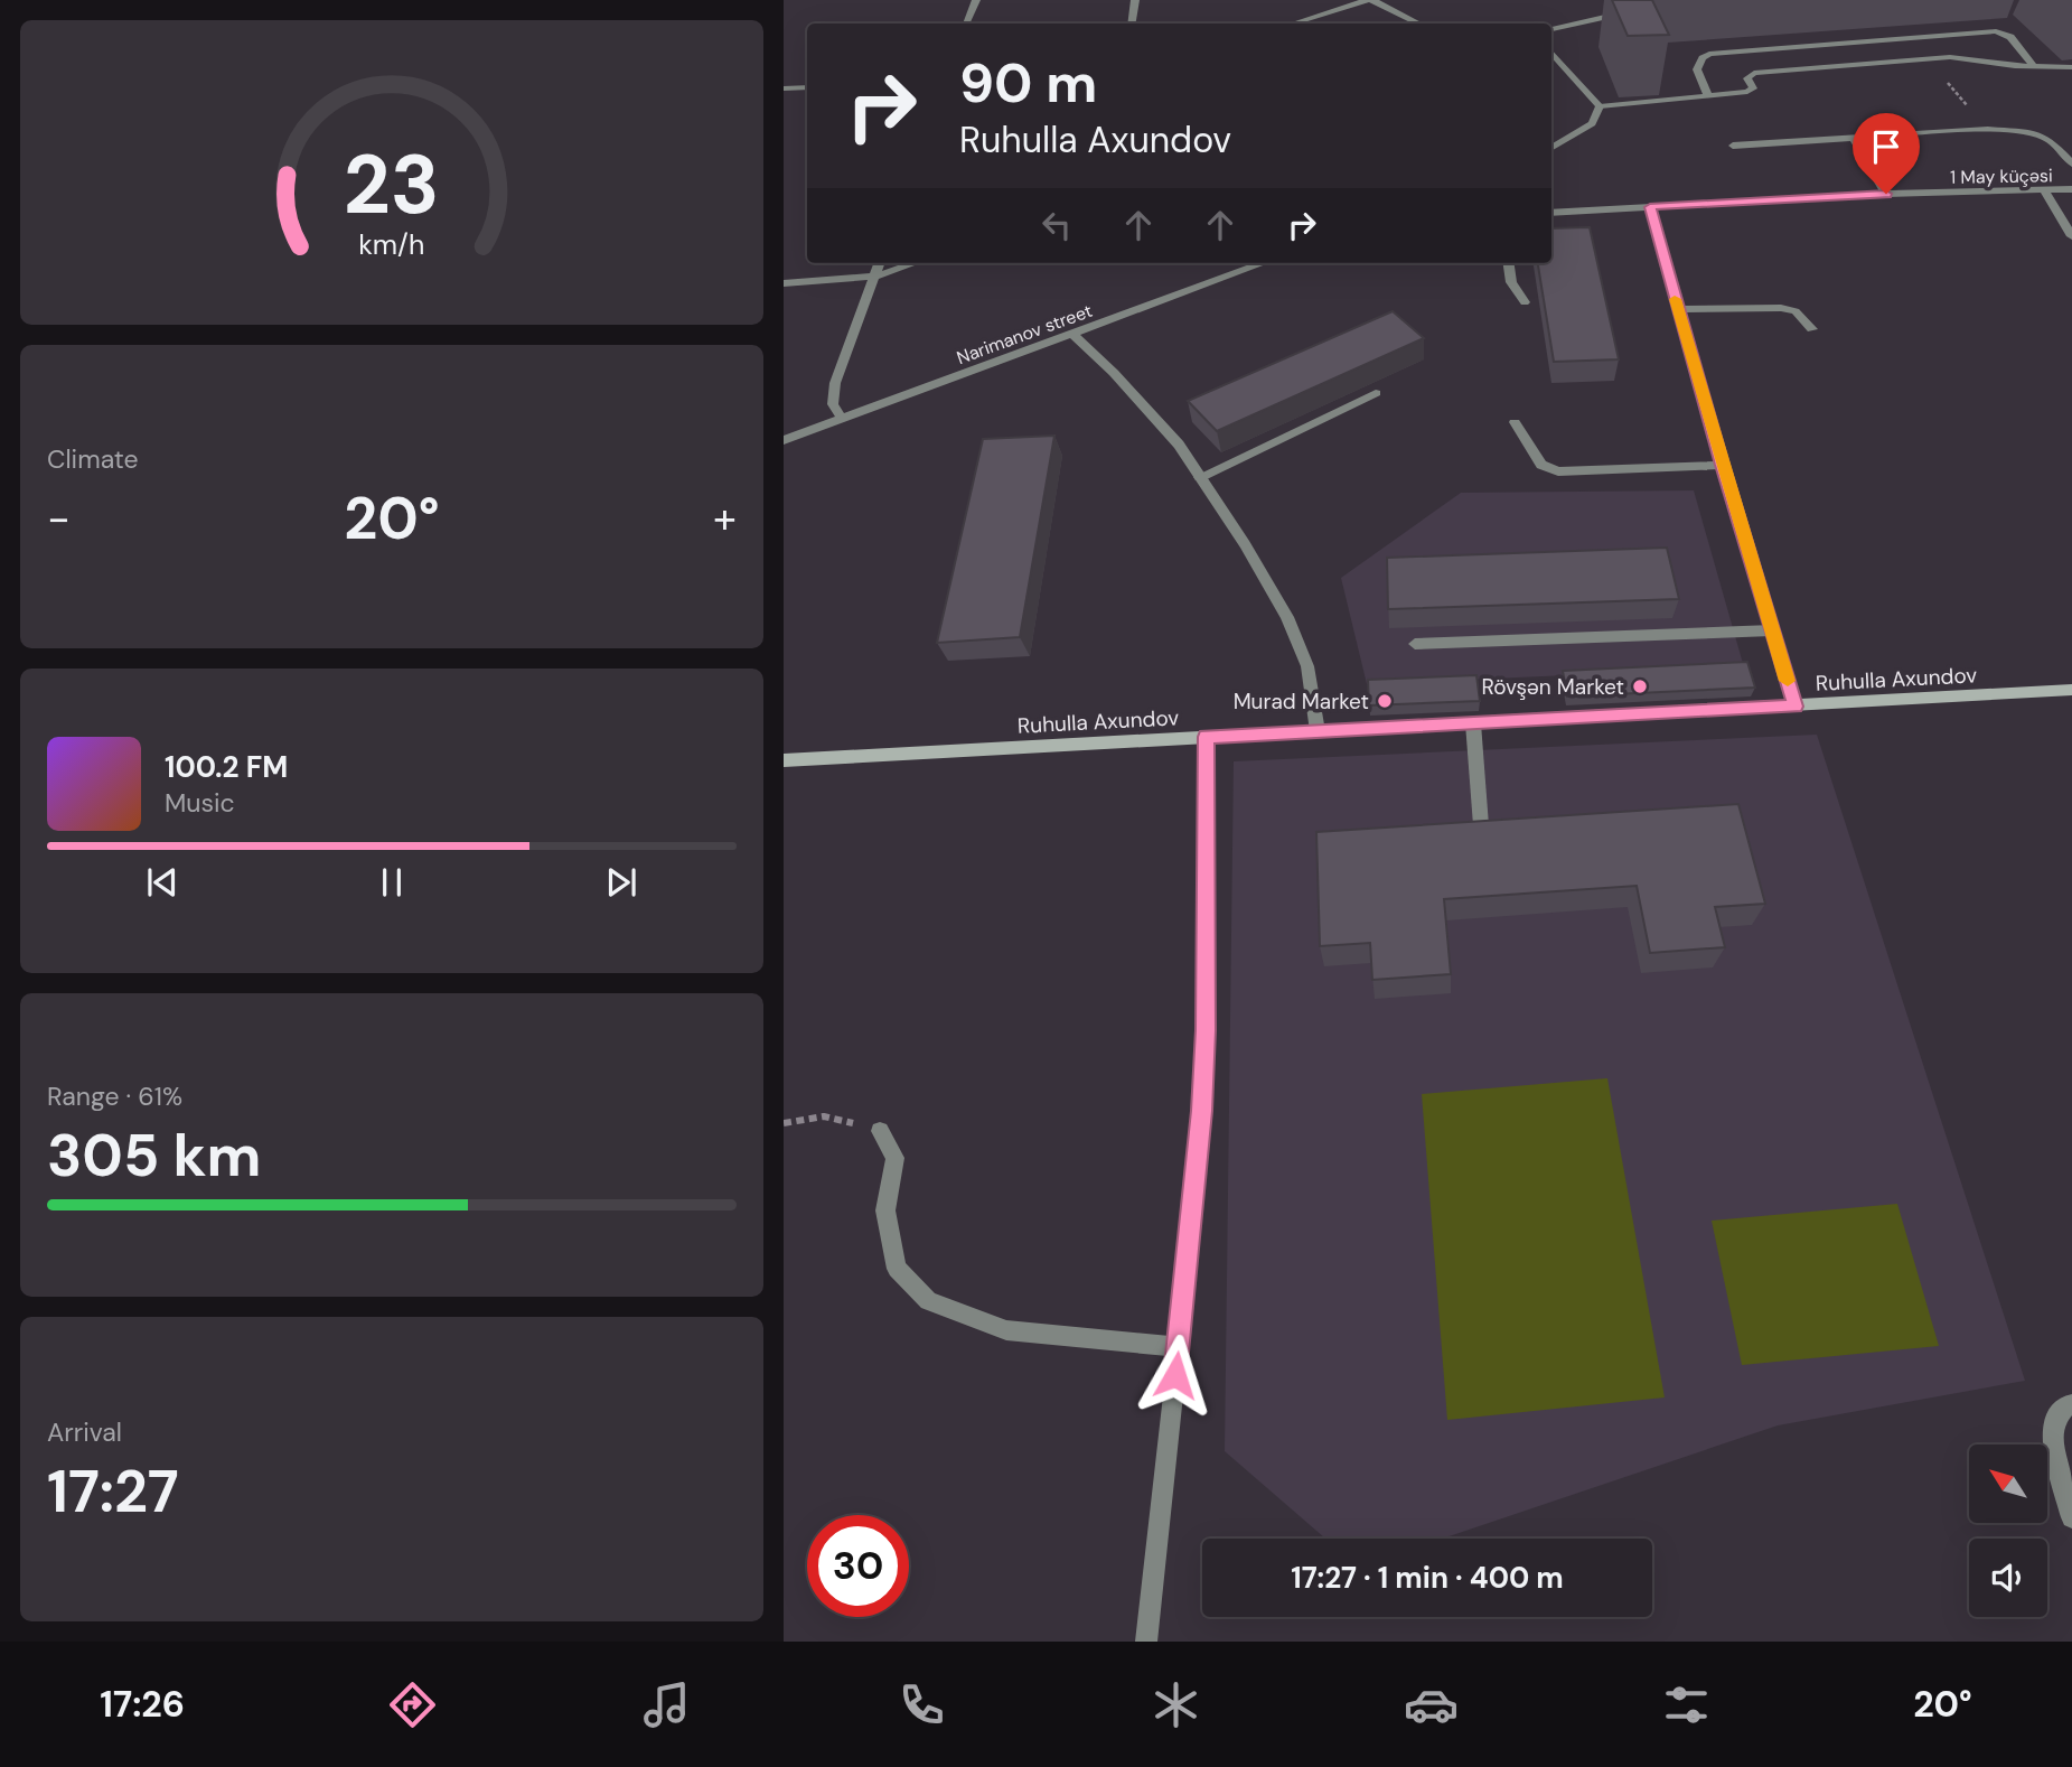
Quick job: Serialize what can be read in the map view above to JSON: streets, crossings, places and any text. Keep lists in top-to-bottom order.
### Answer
{
  "streets": {
    "street": ["1 May küçəsi", "Narimanov street", "Ruhulla Axundov"]
  },
  "places": ["Rövşən Market", "Murad Market"],
  "north": "top left",
  "page": {
    "turn": ["90 m", "Ruhulla Axundov"],
    "tile": [
      "Climate",
      ["Range · 61%", "305 km"],
      ["Arrival", "17:27"]
    ],
    "heat": ["−", "20°", "+"],
    "song": ["100.2 FM", "Music"],
    "limit": "30",
    "trip": "17:27 · 1 min · 400 m",
    "tabs": ["17:26", "20°"],
    "gauge": ["23", "km/h"]
  }
}
